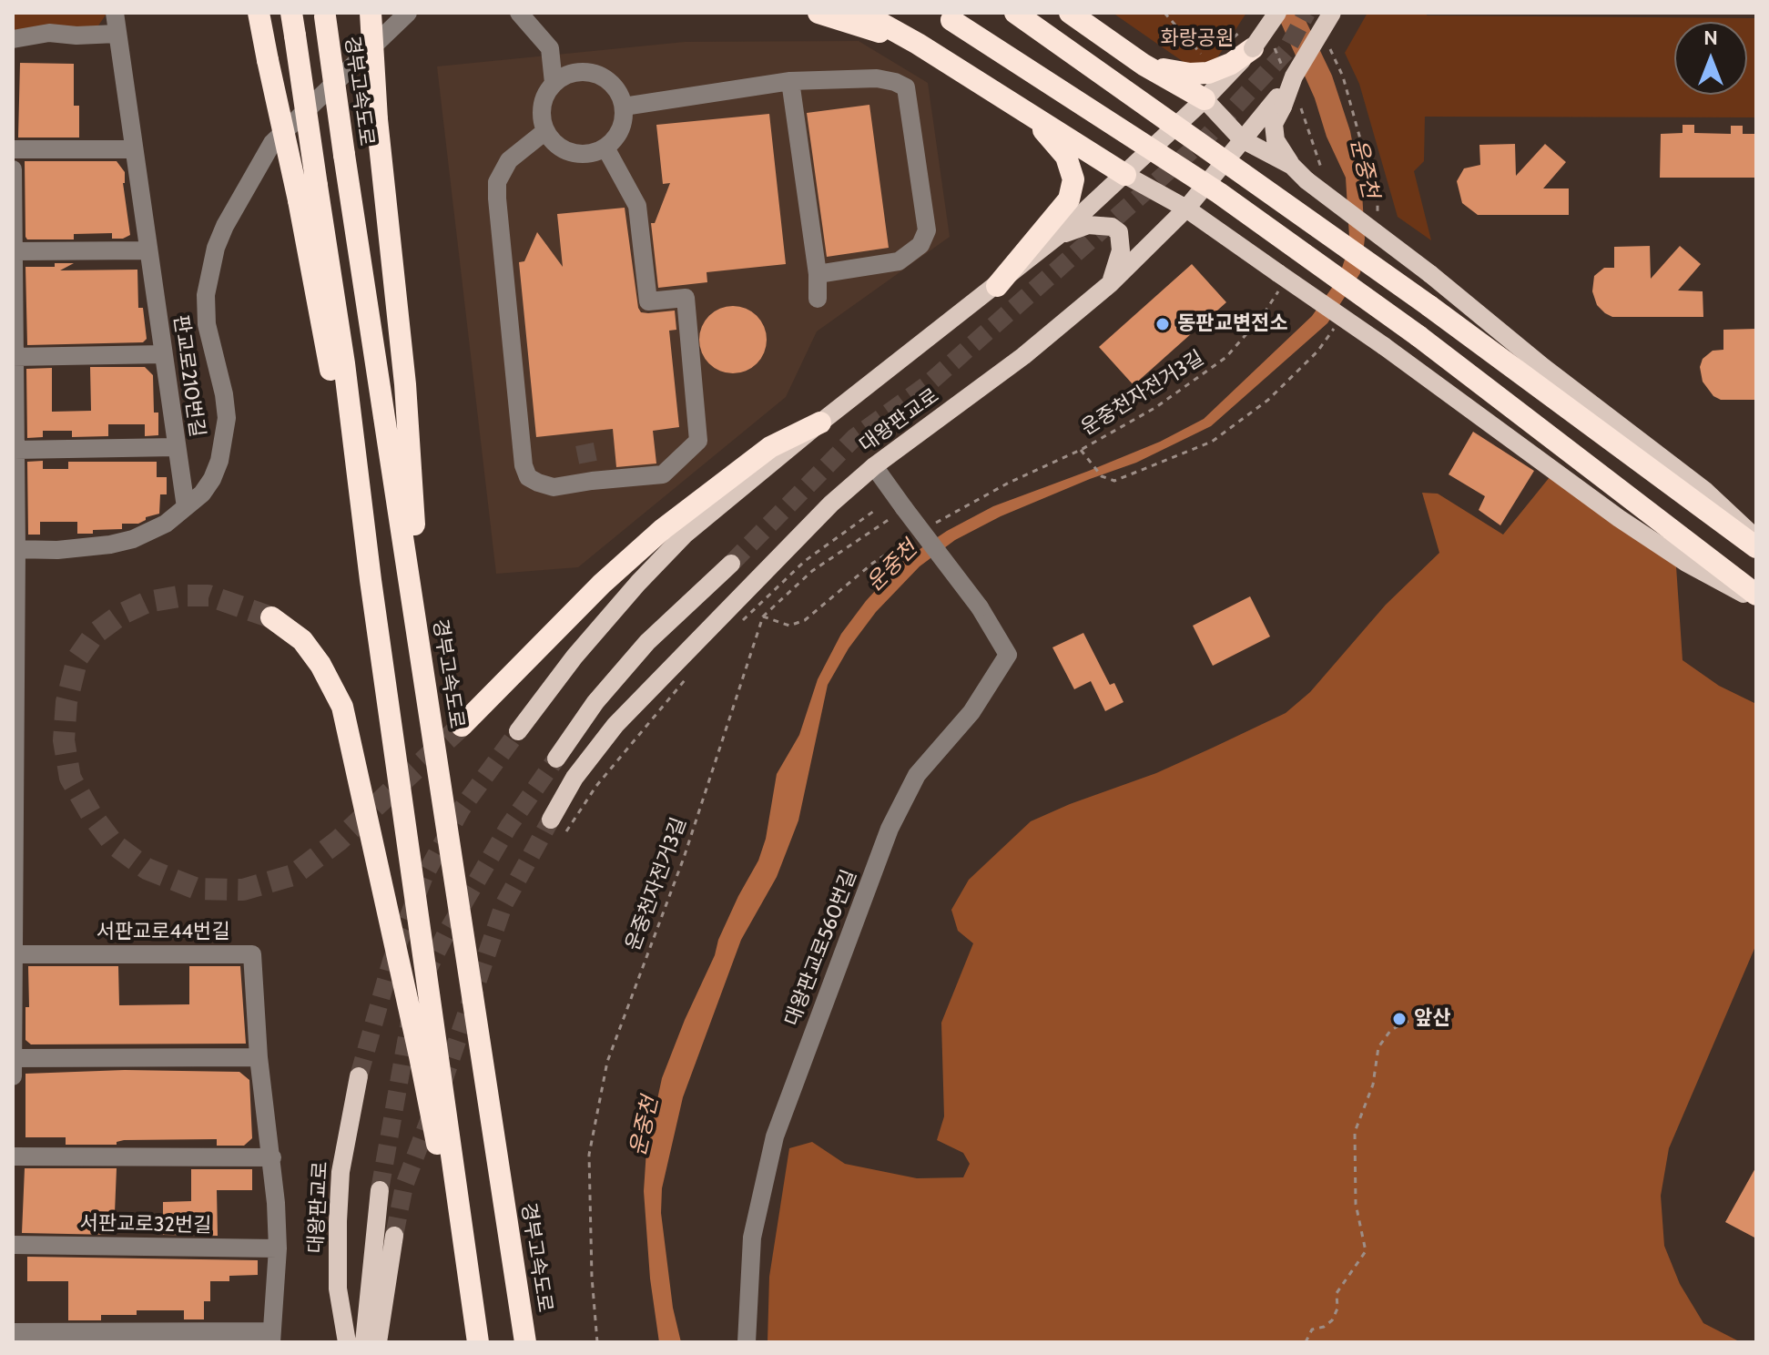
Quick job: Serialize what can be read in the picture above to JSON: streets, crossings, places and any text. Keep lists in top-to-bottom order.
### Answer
{
  "streets": {
    "highway": ["경부고속도로"],
    "main road": ["대왕판교로"],
    "street": [
      "판교로210번길",
      "서판교로44번길",
      "대왕판교로560번길",
      "서판교로32번길"
    ],
    "path": ["운중천자전거3길"]
  },
  "crossings": [
    ["운중천자전거3길", "대왕판교로560번길"],
    ["서판교로44번길", "서판교로32번길"]
  ],
  "water": ["운중천"],
  "parks": ["화랑공원"],
  "places": ["동판교변전소", "앞산"],
  "north": "top"
}
